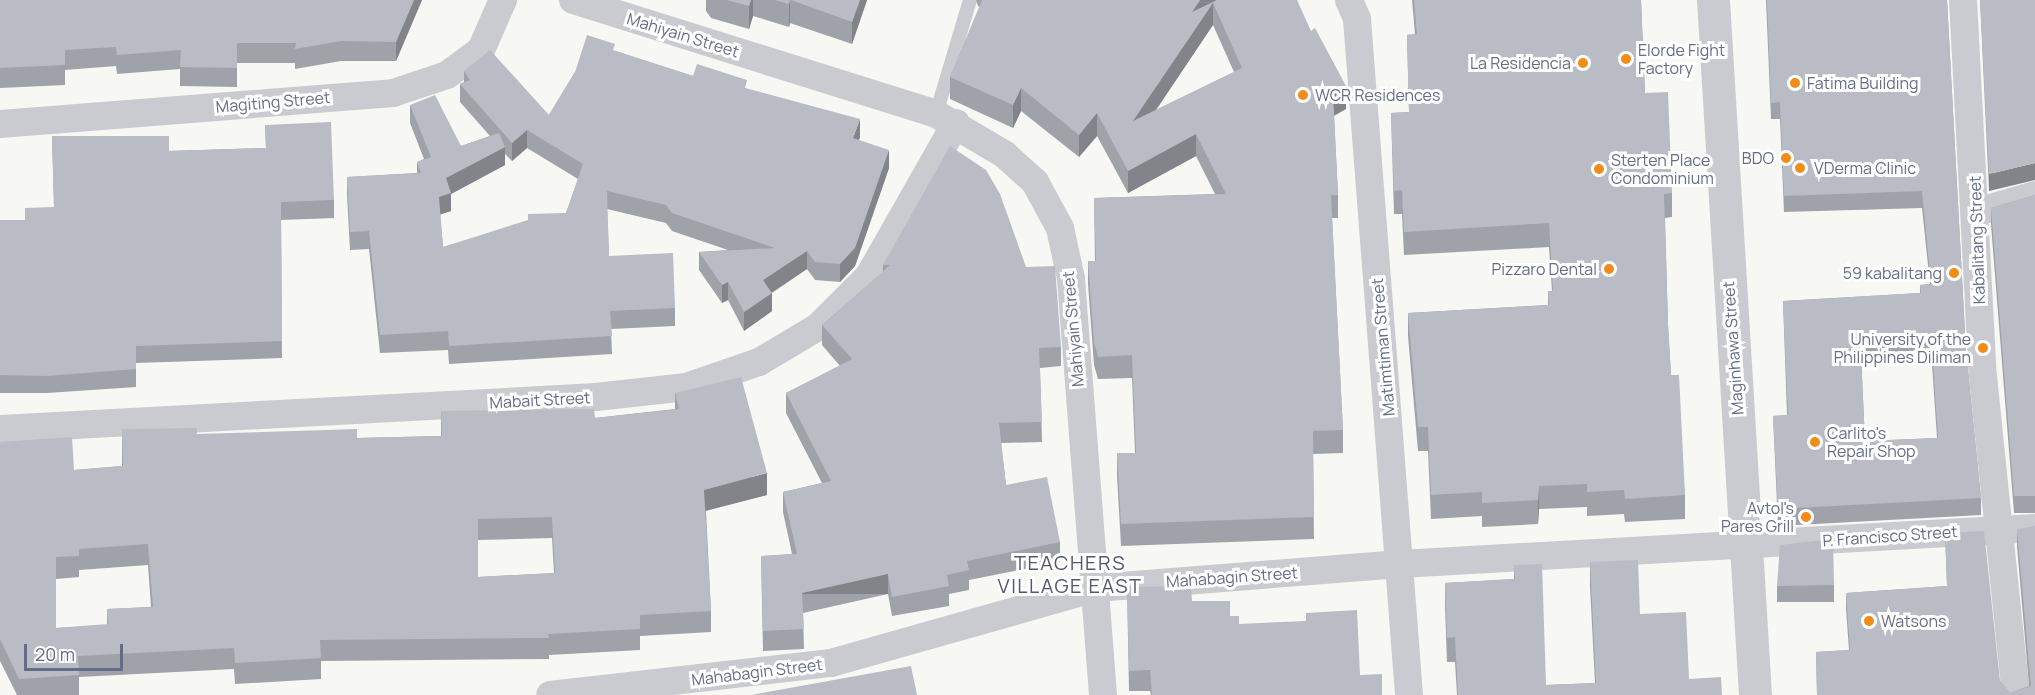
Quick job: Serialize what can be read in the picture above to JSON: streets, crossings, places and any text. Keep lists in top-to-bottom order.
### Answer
{
  "streets": {
    "street": [
      "Mahiyain Street",
      "Magiting Street",
      "Kabalitang Street",
      "Matimtiman Street",
      "Maginhawa Street",
      "Mabait Street",
      "P. Francisco Street",
      "Mahabagin Street"
    ]
  },
  "crossings": [
    ["Mahiyain Street", "Mabait Street"],
    ["Mahiyain Street", "Mahabagin Street"],
    ["Kabalitang Street", "P. Francisco Street"],
    ["Matimtiman Street", "Mahabagin Street"],
    ["Maginhawa Street", "P. Francisco Street"],
    ["Maginhawa Street", "Mahabagin Street"],
    ["P. Francisco Street", "Mahabagin Street"]
  ],
  "districts": ["TEACHERS VILLAGE EAST"],
  "places": [
    "Elorde Fight Factory",
    "La Residencia",
    "Fatima Building",
    "WCR Residences",
    "BDO",
    "VDerma Clinic",
    "Sterten Place Condominium",
    "Pizzaro Dental",
    "59 kabalitang",
    "University of the Philippines Diliman",
    "Carlito's Repair Shop",
    "Avtol's Pares Grill",
    "Watsons"
  ],
  "scale_bar": "20 m"
}
